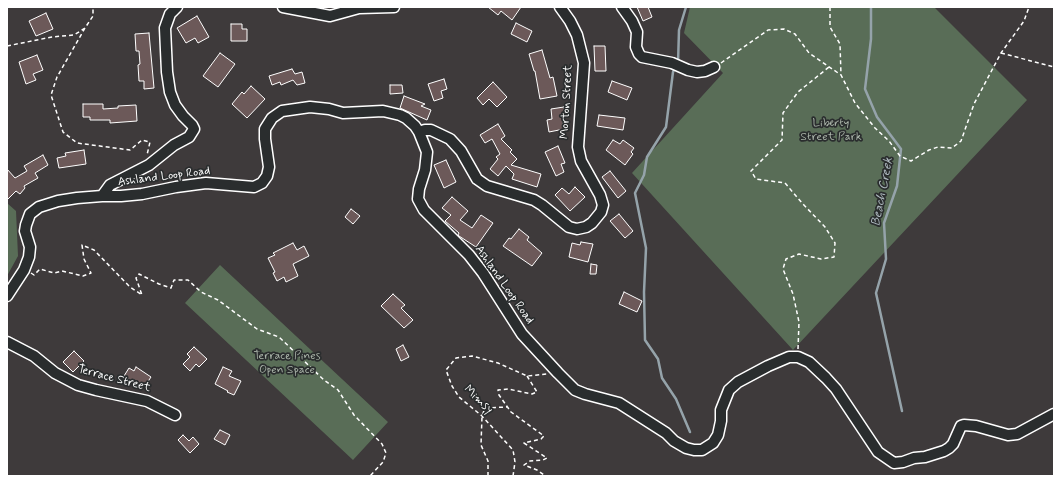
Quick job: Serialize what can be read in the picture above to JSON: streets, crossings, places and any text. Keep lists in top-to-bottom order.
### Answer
{
  "streets": {
    "street": ["Morton Street", "Ashland Loop Road", "Terrace Street"],
    "path": ["Mimsy"]
  },
  "crossings": [
    ["Morton Street", "Ashland Loop Road"]
  ],
  "water": ["Beach Creek"],
  "parks": ["Liberty Street Park", "Terrace Pines Open Space"]
}
